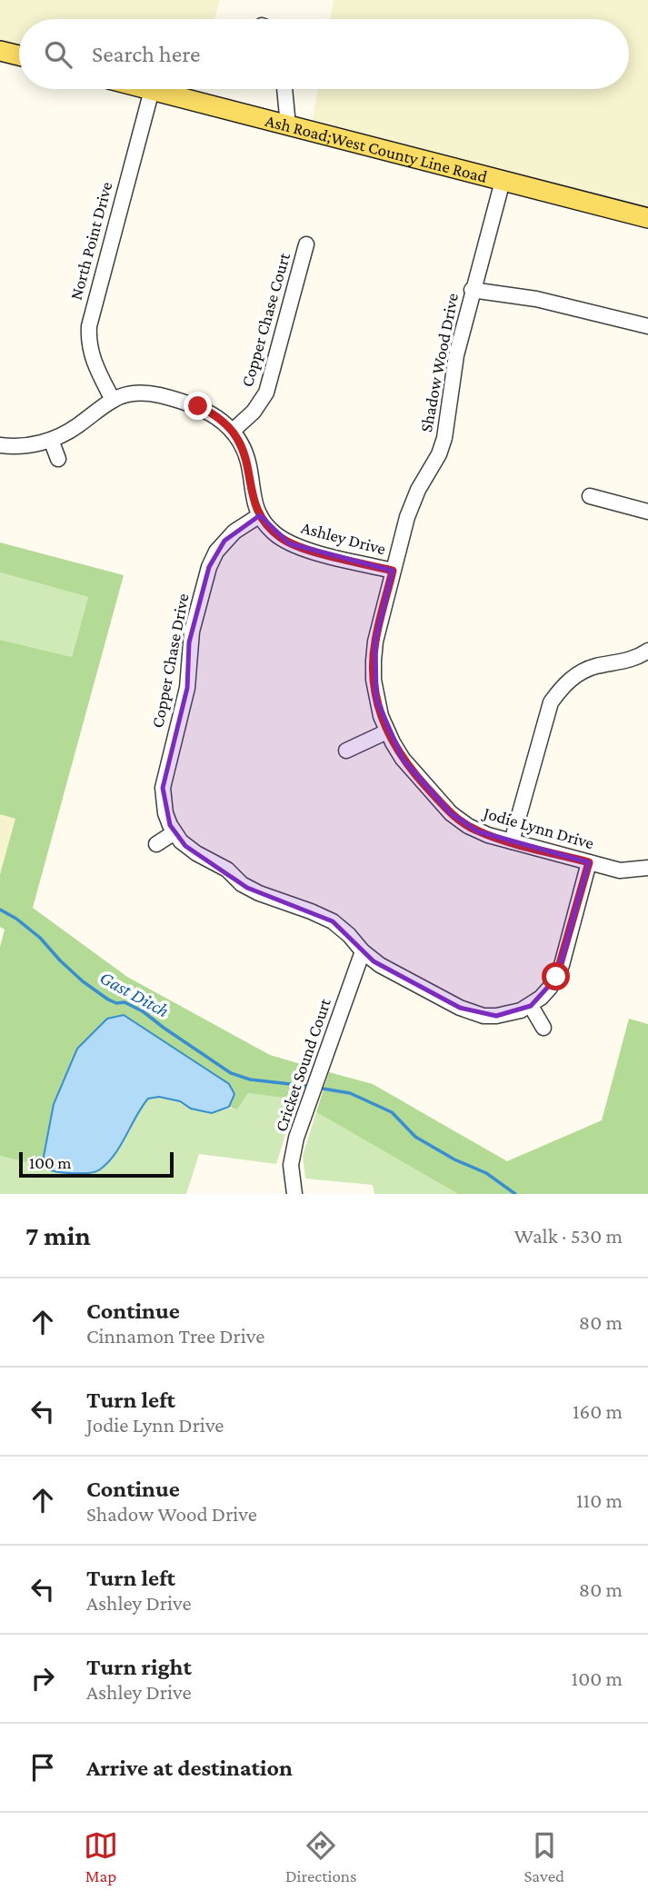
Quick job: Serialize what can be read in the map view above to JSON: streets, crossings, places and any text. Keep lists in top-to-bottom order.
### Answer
{
  "streets": {
    "main road": ["Ash Road;West County Line Road"],
    "street": [
      "North Point Drive",
      "Copper Chase Court",
      "Shadow Wood Drive",
      "Ashley Drive",
      "Copper Chase Drive",
      "Jodie Lynn Drive",
      "Cricket Sound Court"
    ]
  },
  "crossings": [
    ["Ash Road;West County Line Road", "North Point Drive"],
    ["Ash Road;West County Line Road", "Shadow Wood Drive"],
    ["North Point Drive", "Ashley Drive"],
    ["Copper Chase Court", "Ashley Drive"],
    ["Shadow Wood Drive", "Ashley Drive"],
    ["Shadow Wood Drive", "Jodie Lynn Drive"],
    ["Ashley Drive", "Copper Chase Drive"]
  ],
  "water": ["Gast Ditch"],
  "scale_bar": "100 m",
  "page": {
    "search": "Search here",
    "scale": "100 m",
    "heading": ["7 min", "Walk · 530 m"],
    "list": [
      ["Continue", "Cinnamon Tree Drive", "80 m"],
      ["Turn left", "Jodie Lynn Drive", "160 m"],
      ["Continue", "Shadow Wood Drive", "110 m"],
      ["Turn left", "Ashley Drive", "80 m"],
      ["Turn right", "Ashley Drive", "100 m"],
      "Arrive at destination"
    ],
    "nav": ["Map", "Directions", "Saved"]
  }
}
